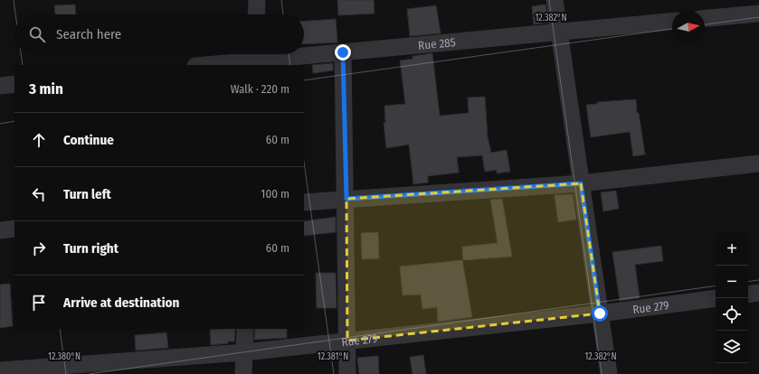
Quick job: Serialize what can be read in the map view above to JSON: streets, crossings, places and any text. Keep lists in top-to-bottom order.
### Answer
{
  "streets": {
    "street": ["Rue 285", "Rue 279"]
  },
  "north": "right",
  "page": {
    "search": "Search here",
    "heading": ["3 min", "Walk · 220 m"],
    "list": [
      ["Continue", "60 m"],
      ["Turn left", "100 m"],
      ["Turn right", "60 m"],
      "Arrive at destination"
    ],
    "map_buttons": ["+", "−"]
  },
  "coordinates": ["12.382°N", "12.380°N", "12.381°N"]
}
